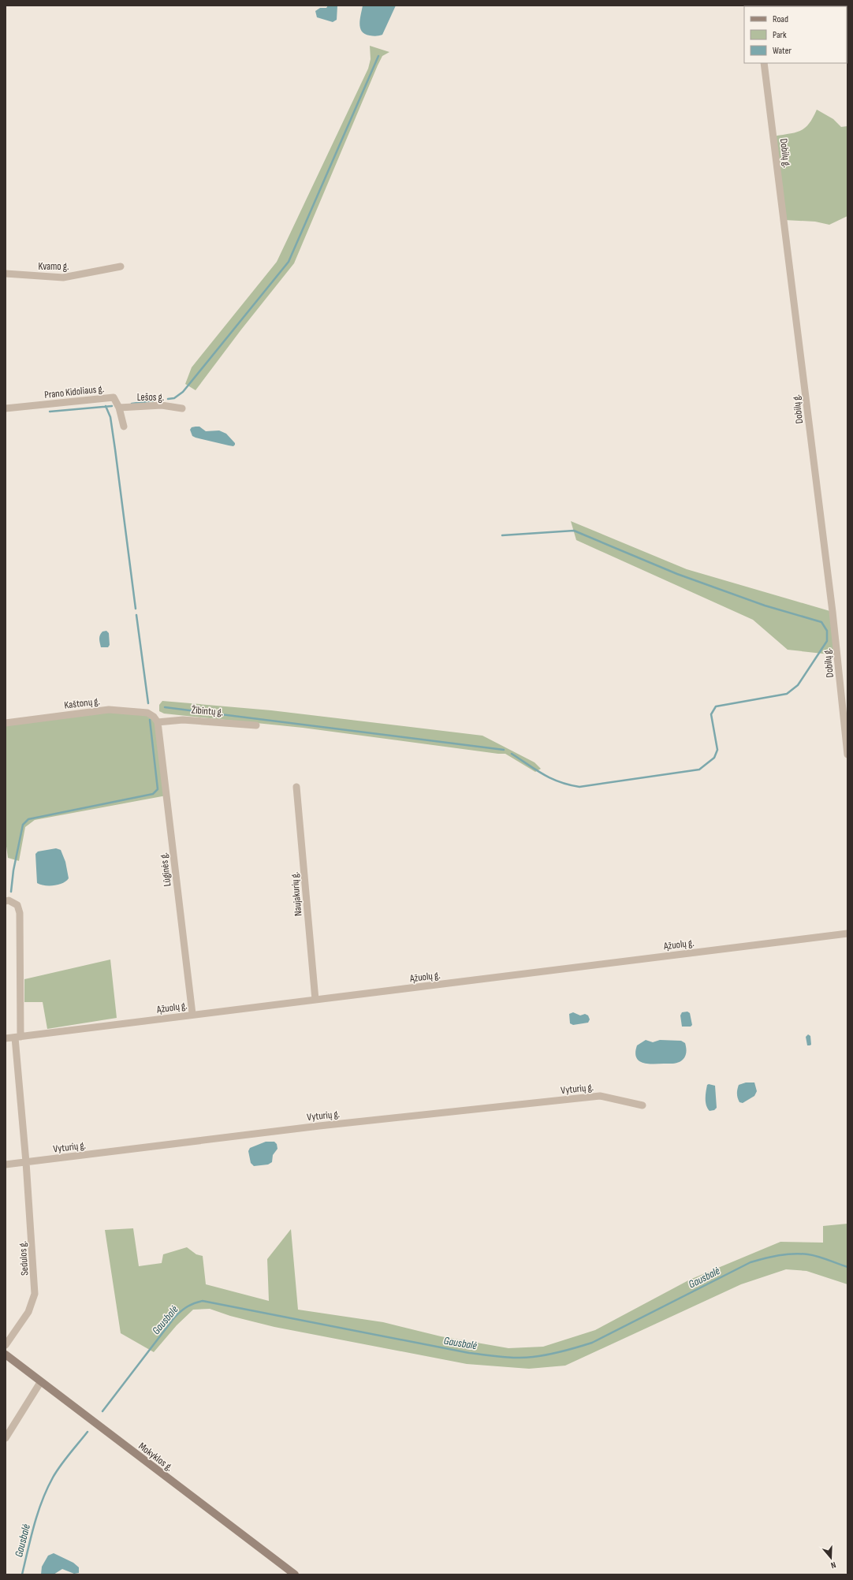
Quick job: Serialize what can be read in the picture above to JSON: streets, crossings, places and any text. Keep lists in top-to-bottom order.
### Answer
{
  "streets": {
    "main road": ["Mokyklos g."],
    "street": [
      "Dobilų g.",
      "Kvamo g.",
      "Prano Kidoliaus g.",
      "Lešos g.",
      "Kaštonų g.",
      "Žibintų g.",
      "Lūginės g.",
      "Naujakurių g.",
      "Ąžuolų g.",
      "Vyturių g.",
      "Sedulos g."
    ]
  },
  "crossings": [
    ["Prano Kidoliaus g.", "Lešos g."],
    ["Kaštonų g.", "Žibintų g."],
    ["Kaštonų g.", "Lūginės g."],
    ["Žibintų g.", "Lūginės g."],
    ["Lūginės g.", "Ąžuolų g."],
    ["Naujakurių g.", "Ąžuolų g."],
    ["Ąžuolų g.", "Sedulos g."],
    ["Vyturių g.", "Sedulos g."]
  ],
  "water": ["Gausbalė"],
  "legend": ["Road", "Park", "Water"],
  "north": "bottom"
}
